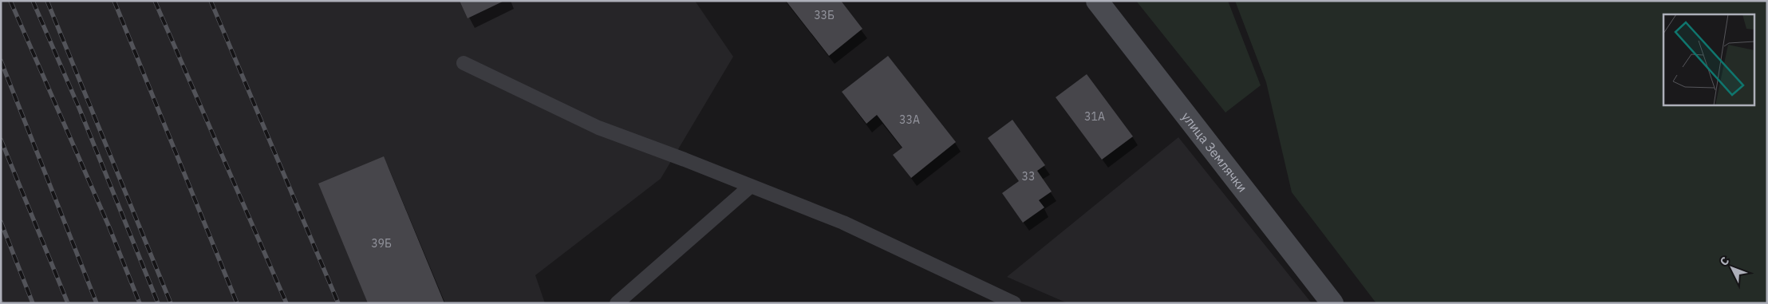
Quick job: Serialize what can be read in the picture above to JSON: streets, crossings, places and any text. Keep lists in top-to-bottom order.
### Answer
{
  "streets": {
    "street": ["улица Землячки"]
  },
  "house_numbers": [
    "33Б",
    "31А",
    "33А",
    "33",
    "39Б"
  ],
  "north": "top left"
}
